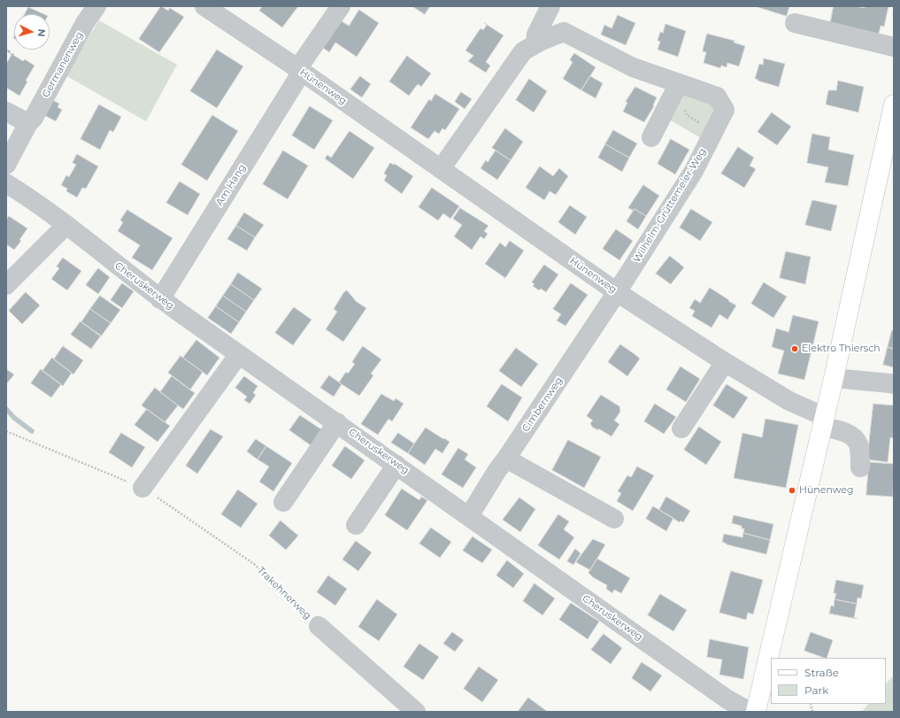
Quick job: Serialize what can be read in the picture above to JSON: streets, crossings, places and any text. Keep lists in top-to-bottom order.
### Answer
{
  "streets": {
    "street": [
      "Germanenweg",
      "Hünenweg",
      "Am Hang",
      "Wilhelm-Grüttemeier-Weg",
      "Cheruskerweg",
      "Cimbernweg",
      "Trakehnerweg"
    ]
  },
  "crossings": [
    ["Hünenweg", "Am Hang"],
    ["Hünenweg", "Wilhelm-Grüttemeier-Weg"],
    ["Hünenweg", "Cimbernweg"],
    ["Am Hang", "Cheruskerweg"],
    ["Wilhelm-Grüttemeier-Weg", "Cimbernweg"],
    ["Cheruskerweg", "Cimbernweg"]
  ],
  "places": ["Elektro Thiersch", "Hünenweg"],
  "legend": ["Straße", "Park"],
  "north": "right"
}
